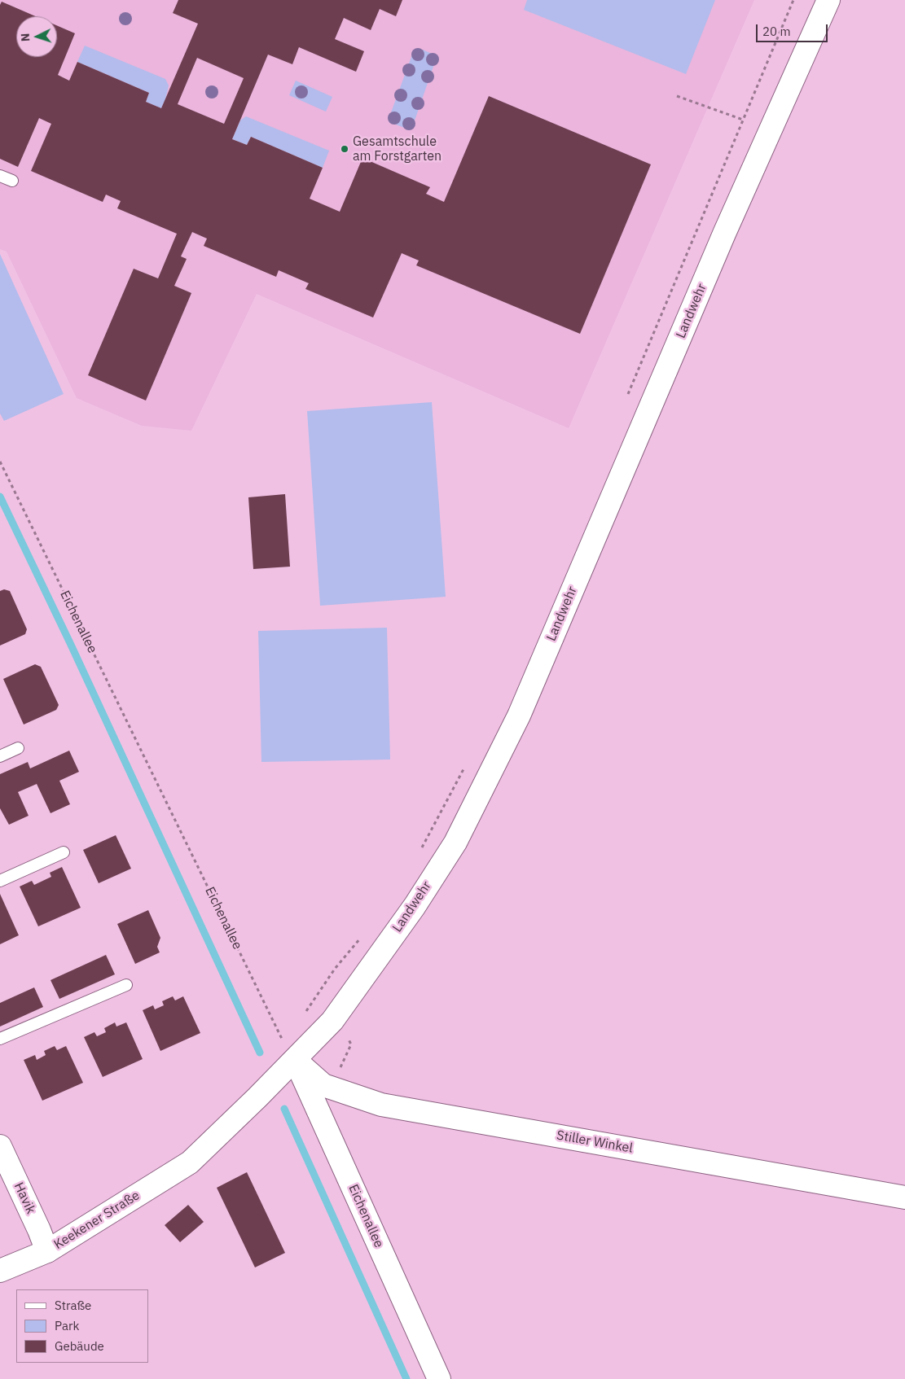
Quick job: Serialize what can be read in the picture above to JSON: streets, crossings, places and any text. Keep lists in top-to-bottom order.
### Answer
{
  "streets": {
    "main road": [
      "Landwehr",
      "Eichenallee",
      "Stiller Winkel",
      "Havik",
      "Keekener Straße"
    ]
  },
  "crossings": [
    ["Landwehr", "Eichenallee"],
    ["Landwehr", "Stiller Winkel"],
    ["Landwehr", "Keekener Straße"],
    ["Eichenallee", "Stiller Winkel"],
    ["Havik", "Keekener Straße"]
  ],
  "places": ["Gesamtschule am Forstgarten"],
  "legend": ["Straße", "Park", "Gebäude"],
  "scale_bar": "20 m",
  "north": "left"
}
